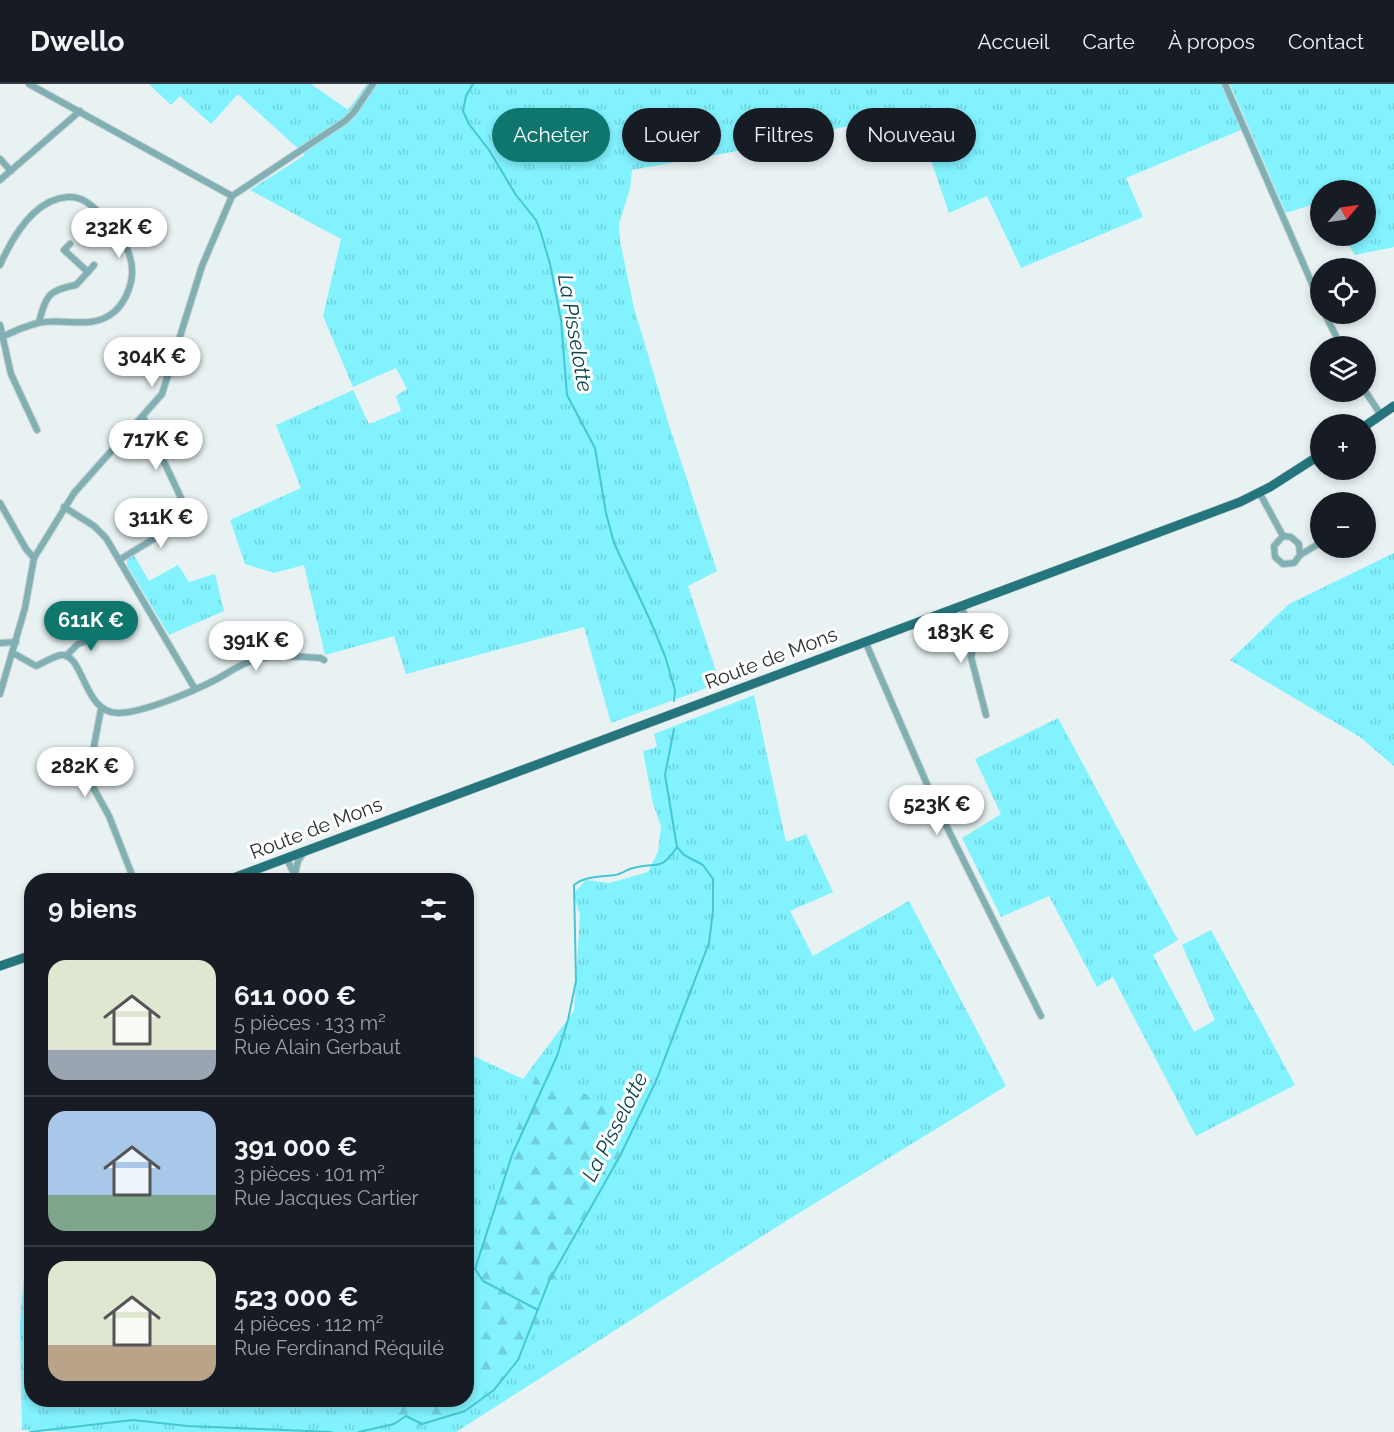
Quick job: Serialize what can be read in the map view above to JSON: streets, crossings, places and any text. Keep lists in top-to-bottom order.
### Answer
{
  "streets": {
    "main road": ["Route de Mons"]
  },
  "water": ["La Pisselotte"],
  "north": "top right",
  "page": {
    "header": "Dwello",
    "nav": [
      "Accueil",
      "Carte",
      "À propos",
      "Contact"
    ],
    "chip": [
      "Acheter",
      "Louer",
      "Filtres",
      "Nouveau"
    ],
    "map_buttons": ["+", "−"],
    "price": [
      "232K €",
      "304K €",
      "717K €",
      "311K €",
      "611K €",
      "183K €",
      "391K €",
      "282K €",
      "523K €"
    ],
    "heading": "9 biens",
    "list": [
      {
        "name": "611 000 €",
        "note": "5 pièces · 133 m² · Rue Alain Gerbaut"
      },
      {
        "name": "391 000 €",
        "note": "3 pièces · 101 m² · Rue Jacques Cartier"
      },
      {
        "name": "523 000 €",
        "note": "4 pièces · 112 m² · Rue Ferdinand Réquilé"
      }
    ]
  }
}
